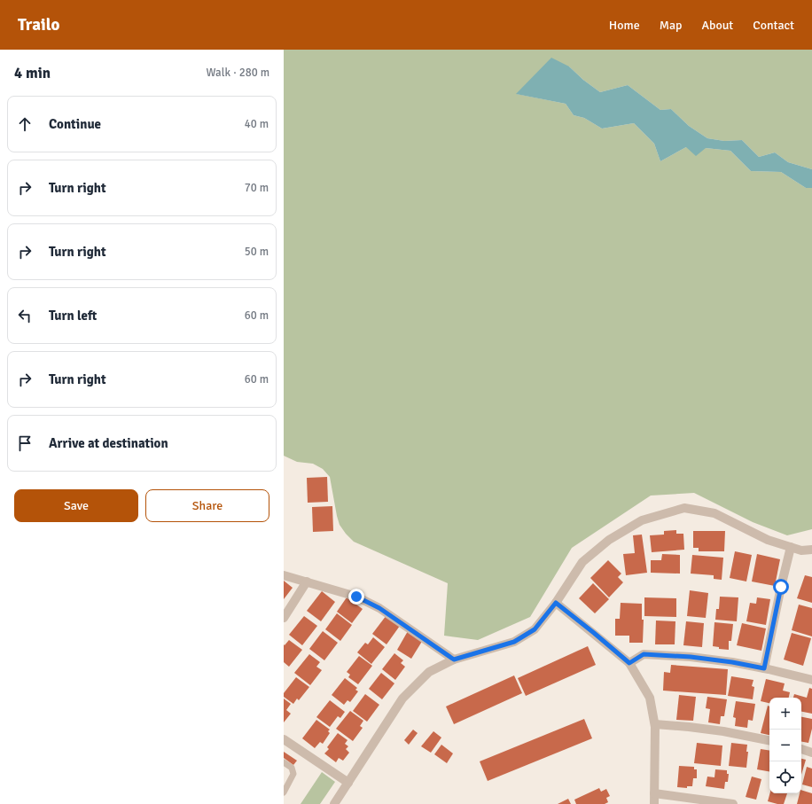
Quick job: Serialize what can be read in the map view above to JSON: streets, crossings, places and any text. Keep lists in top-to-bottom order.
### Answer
{
  "page": {
    "header": "Trailo",
    "nav": [
      "Home",
      "Map",
      "About",
      "Contact"
    ],
    "heading": ["4 min", "Walk · 280 m"],
    "list": [
      ["Continue", "40 m"],
      ["Turn right", "70 m"],
      ["Turn right", "50 m"],
      ["Turn left", "60 m"],
      ["Turn right", "60 m"],
      "Arrive at destination"
    ],
    "buttons": ["Save", "Share"],
    "map_buttons": ["+", "−"]
  }
}
